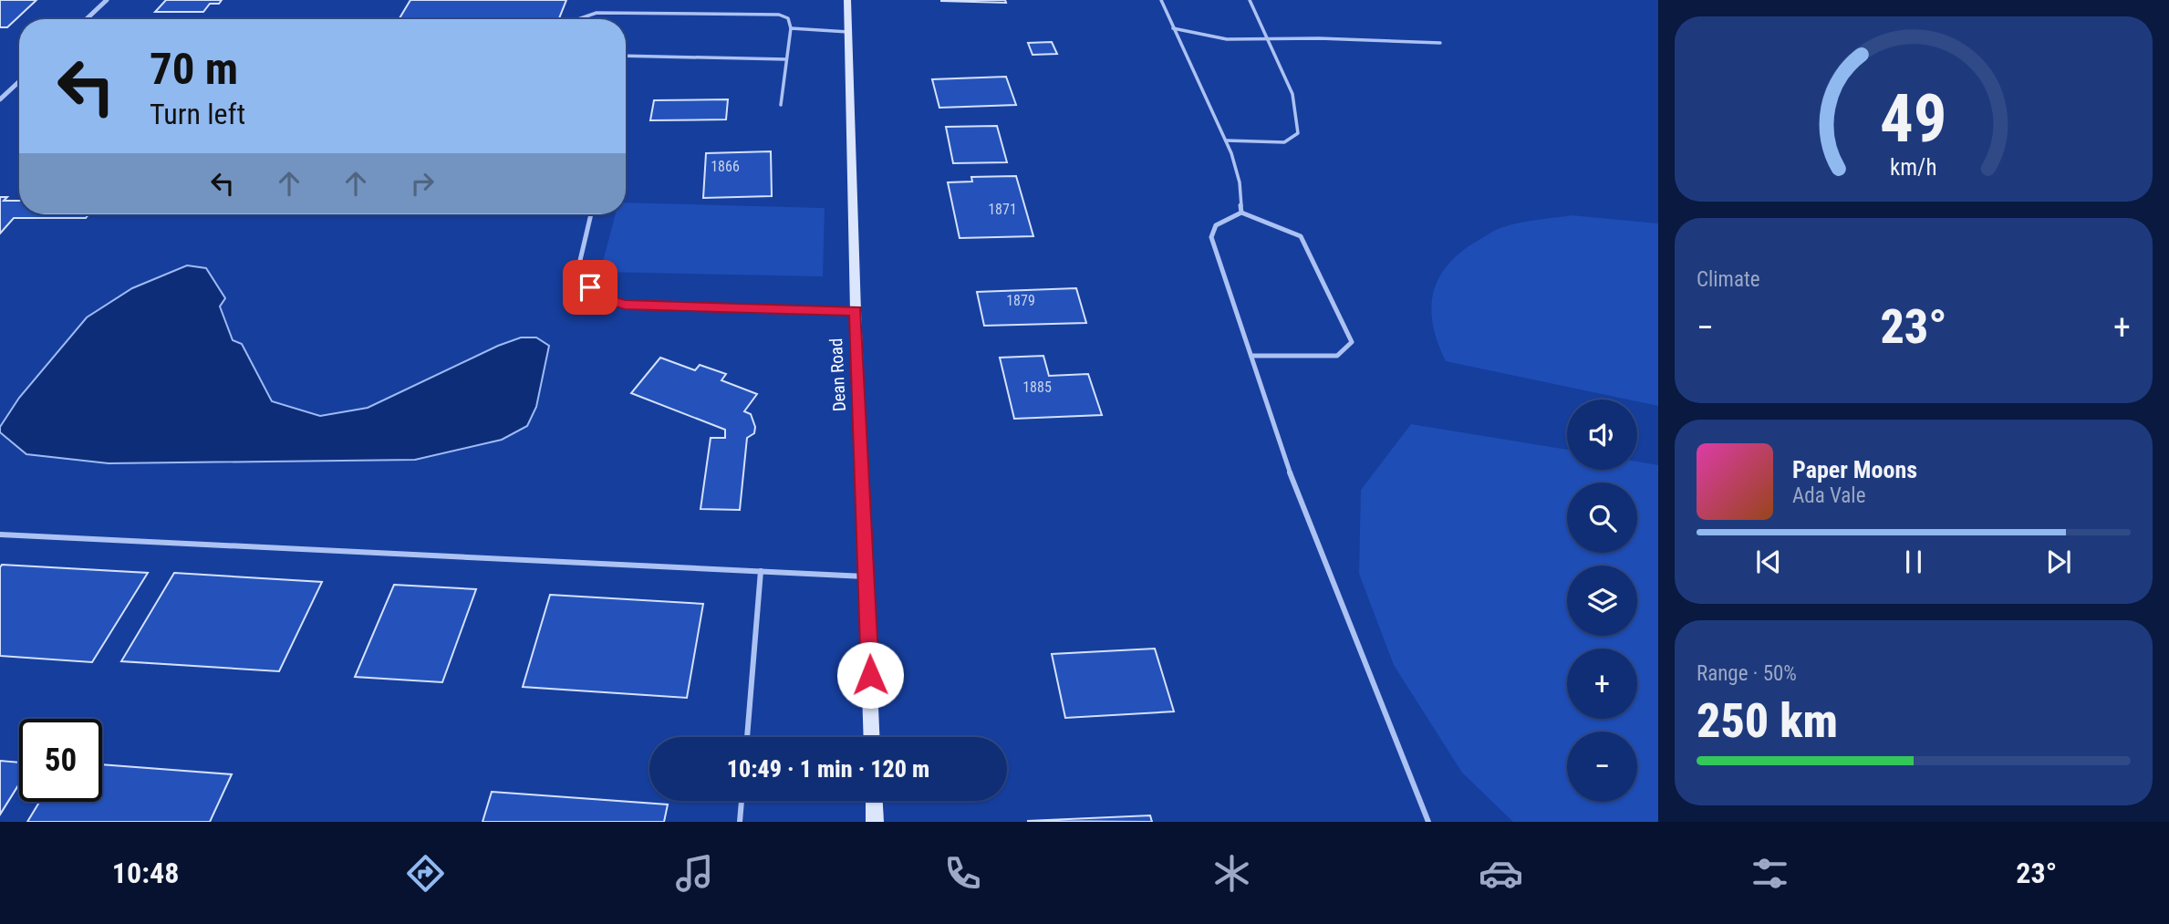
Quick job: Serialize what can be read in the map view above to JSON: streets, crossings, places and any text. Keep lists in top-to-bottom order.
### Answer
{
  "streets": {
    "main road": ["Dean Road"]
  },
  "house_numbers": [
    "1866",
    "1871",
    "1879",
    "1885"
  ],
  "page": {
    "turn": ["70 m", "Turn left"],
    "tile": [
      "Climate",
      ["Range · 50%", "250 km"]
    ],
    "heat": ["−", "23°", "+"],
    "map_buttons": ["+", "−"],
    "song": ["Paper Moons", "Ada Vale"],
    "limit": "50",
    "trip": "10:49 · 1 min · 120 m",
    "tabs": ["10:48", "23°"],
    "gauge": ["49", "km/h"]
  }
}
